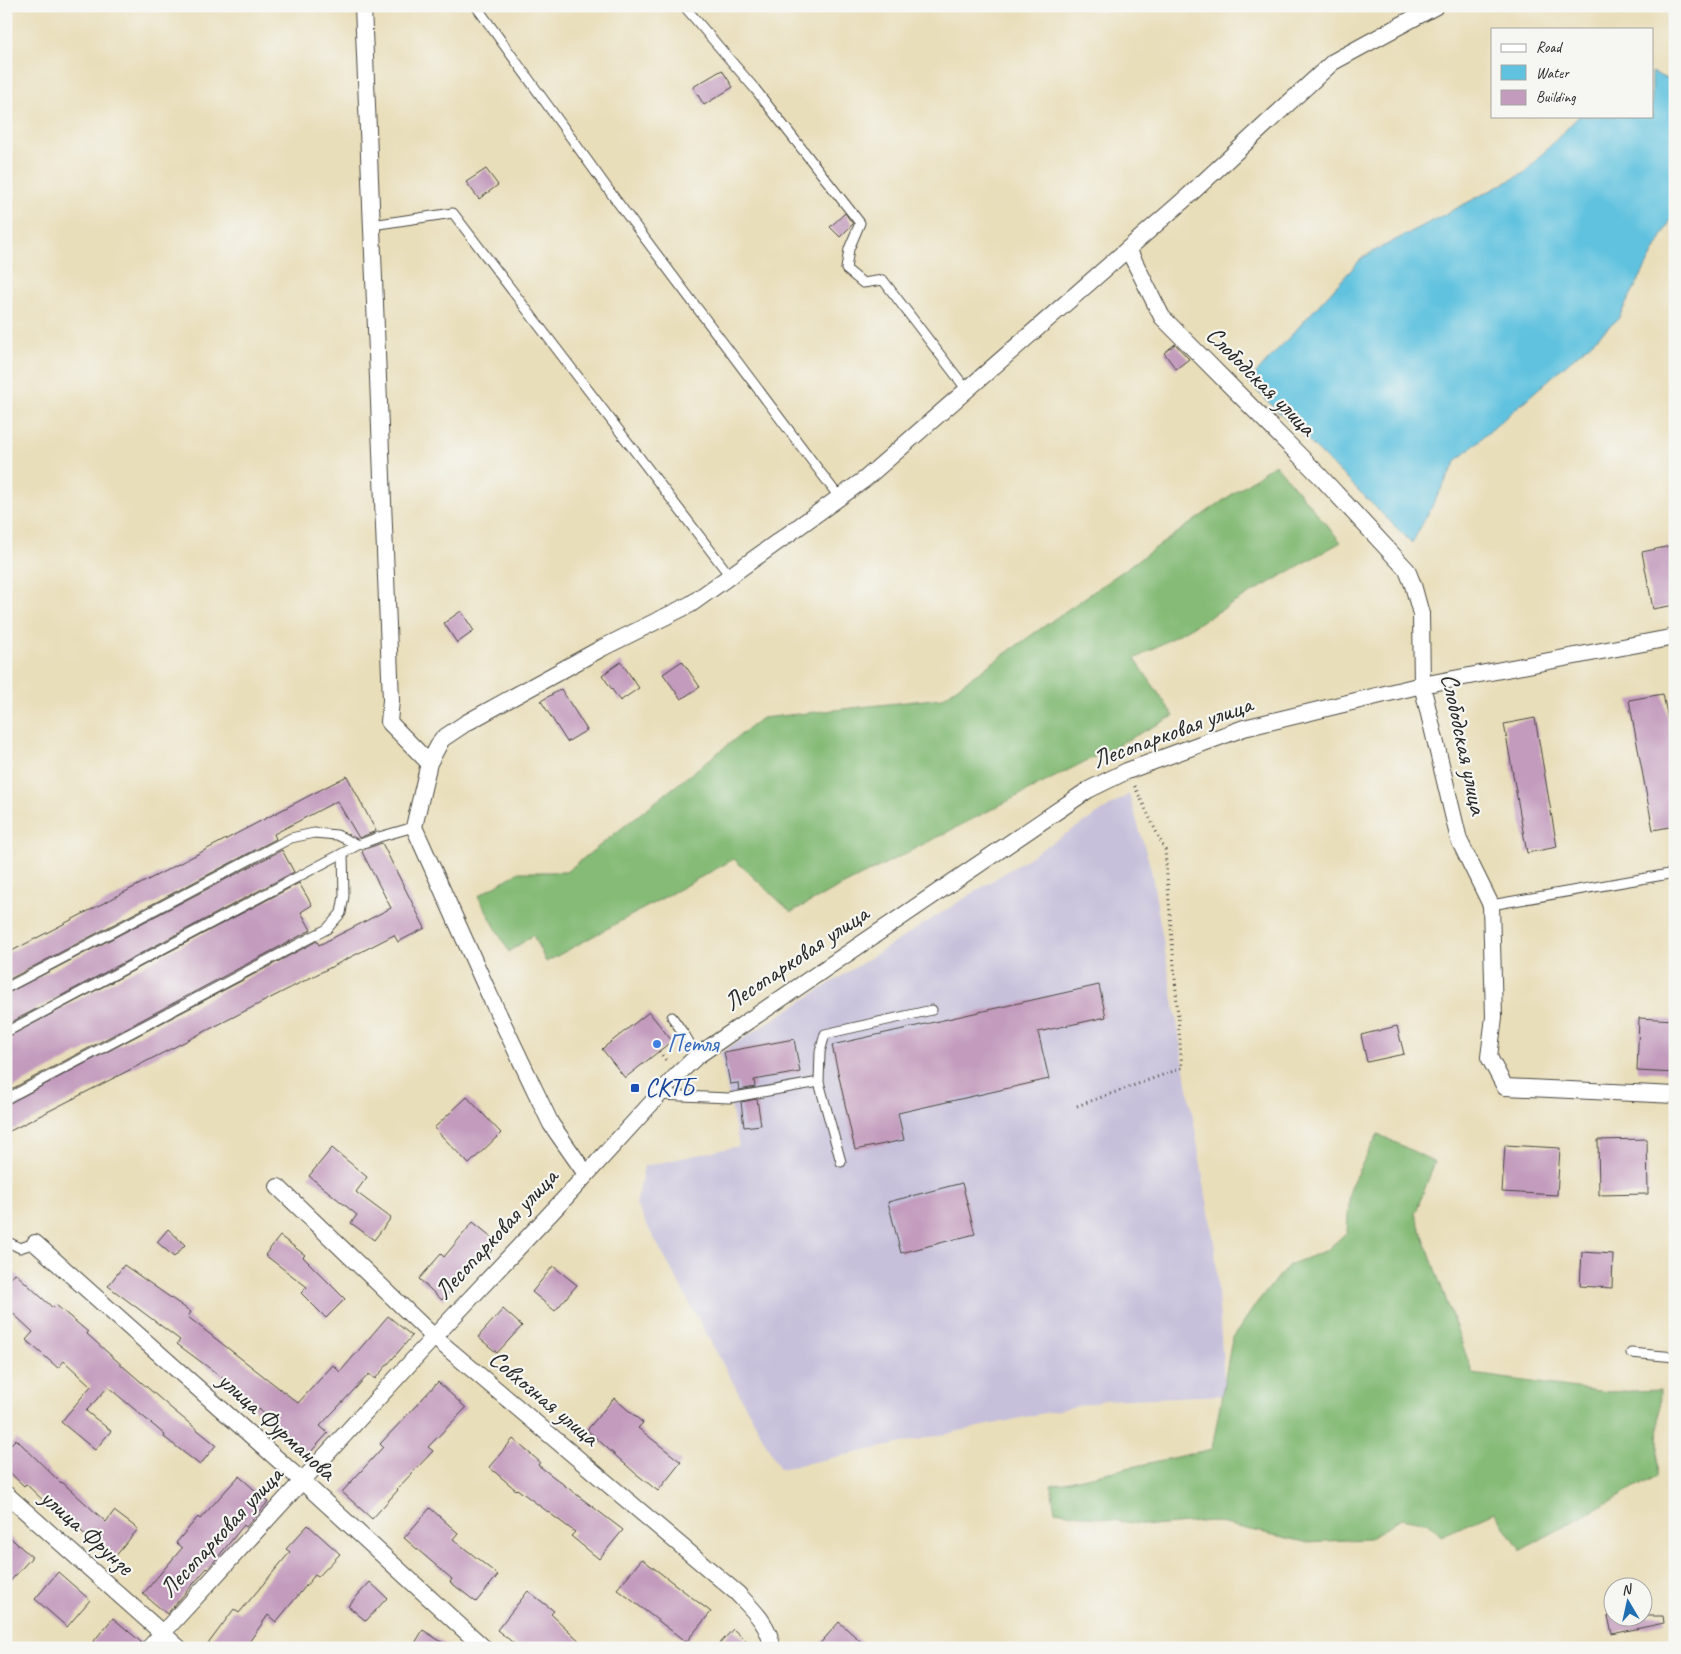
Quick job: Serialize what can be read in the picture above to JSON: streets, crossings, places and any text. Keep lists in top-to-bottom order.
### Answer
{
  "streets": {
    "street": [
      "Слободская улица",
      "Лесопарковая улица",
      "Совхозная улица",
      "улица Фурманова",
      "улица Фрунзе"
    ]
  },
  "crossings": [
    ["Слободская улица", "Лесопарковая улица"],
    ["Лесопарковая улица", "Совхозная улица"],
    ["Лесопарковая улица", "улица Фурманова"],
    ["Лесопарковая улица", "улица Фрунзе"]
  ],
  "places": {
    "other": ["Петля"],
    "transit": ["СКТБ"]
  },
  "legend": ["Road", "Water", "Building"],
  "north": "top"
}
